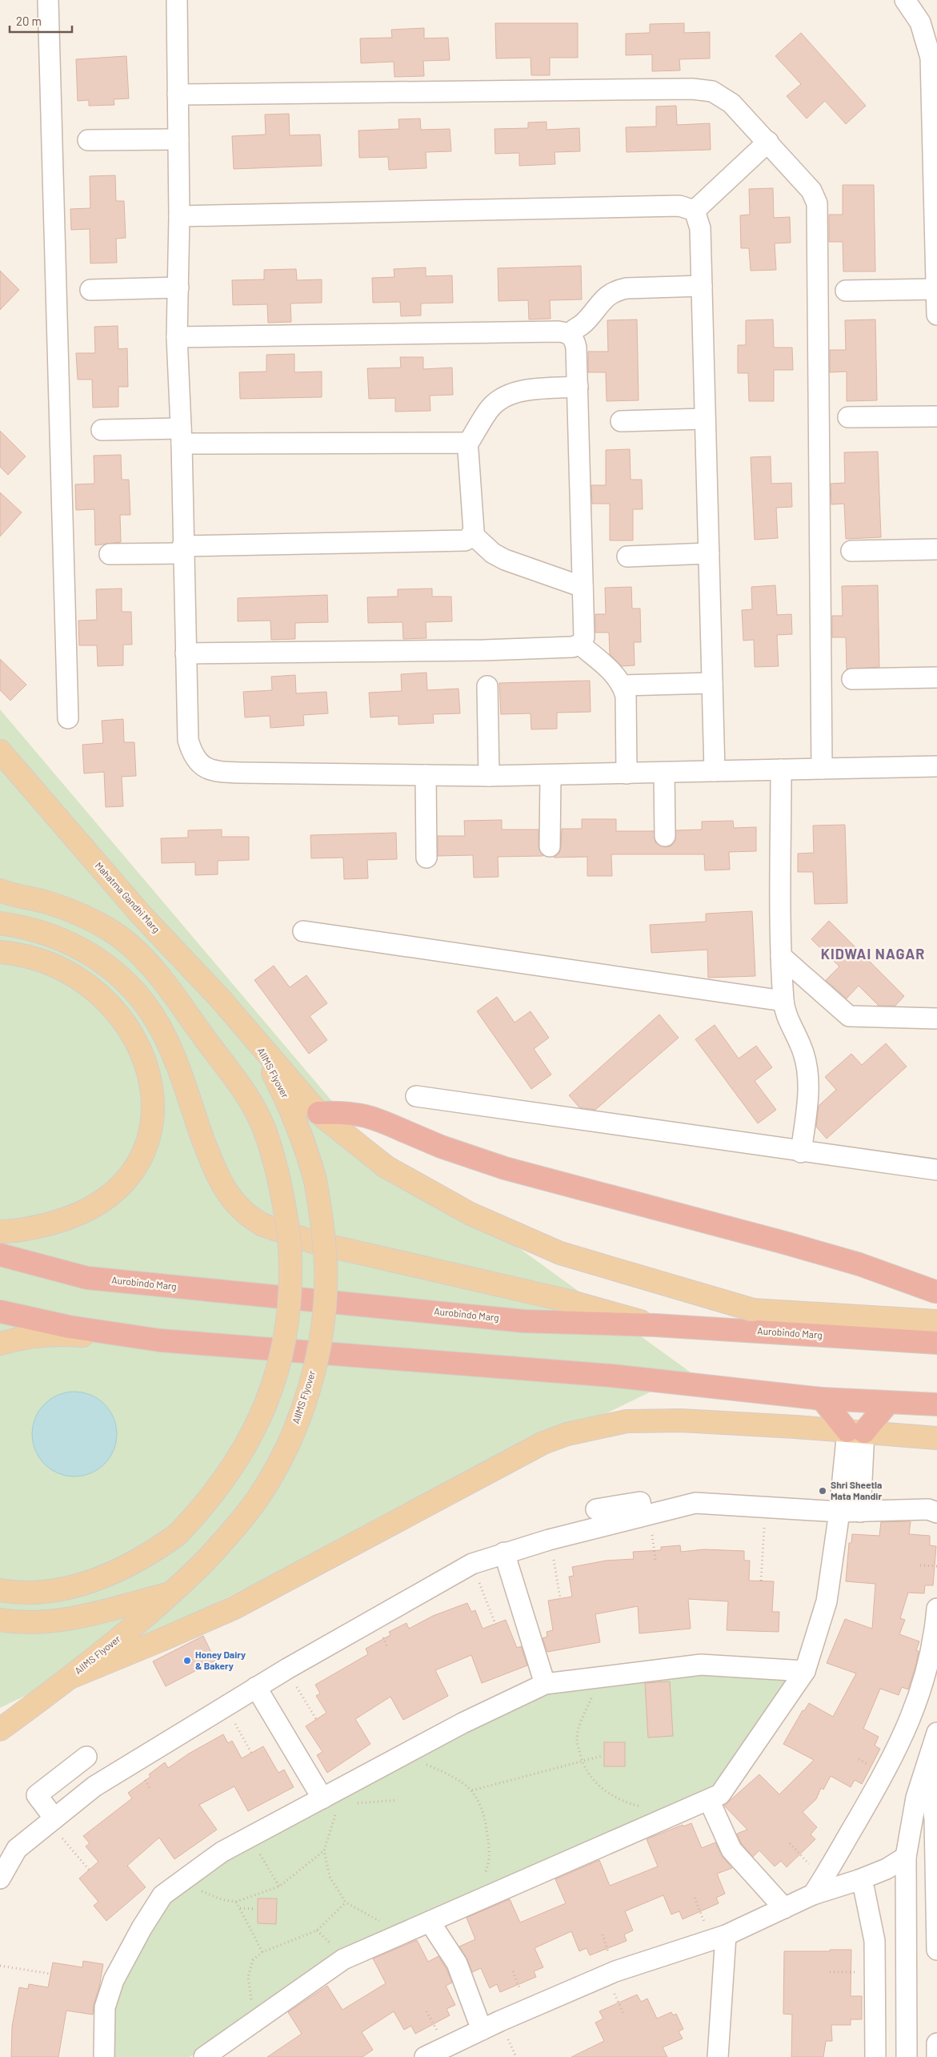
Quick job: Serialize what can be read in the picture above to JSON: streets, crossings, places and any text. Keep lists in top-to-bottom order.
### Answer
{
  "streets": {
    "highway": ["Aurobindo Marg"],
    "main road": ["Mahatma Gandhi Marg", "AIIMS Flyover"]
  },
  "crossings": [
    ["Mahatma Gandhi Marg", "AIIMS Flyover"]
  ],
  "districts": ["KIDWAI NAGAR"],
  "places": ["Shri Sheetla Mata Mandir", "Honey Dairy & Bakery"],
  "scale_bar": "20 m"
}
